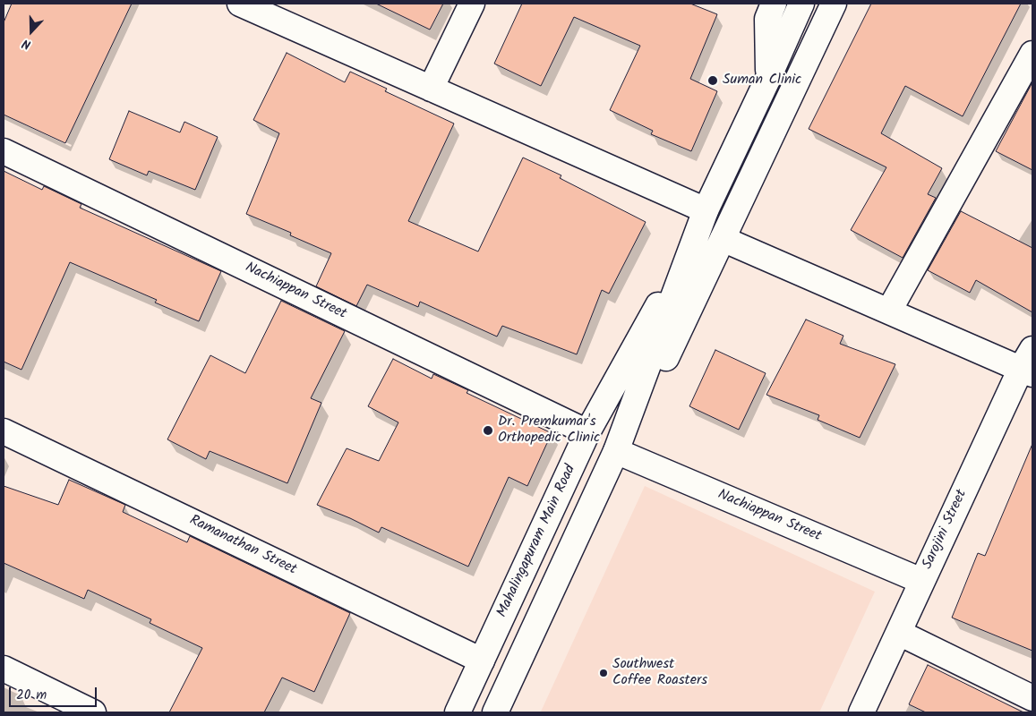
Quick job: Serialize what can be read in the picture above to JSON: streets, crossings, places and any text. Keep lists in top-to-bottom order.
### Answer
{
  "streets": {
    "street": [
      "Nachiappan Street",
      "Sarojini Street",
      "Mahalingapuram Main Road",
      "Ramanathan Street"
    ]
  },
  "crossings": [
    ["Nachiappan Street", "Sarojini Street"],
    ["Nachiappan Street", "Mahalingapuram Main Road"],
    ["Mahalingapuram Main Road", "Ramanathan Street"]
  ],
  "places": ["Suman Clinic", "Dr. Premkumar's Orthopedic Clinic", "Southwest Coffee Roasters"],
  "scale_bar": "20 m",
  "north": "bottom"
}
